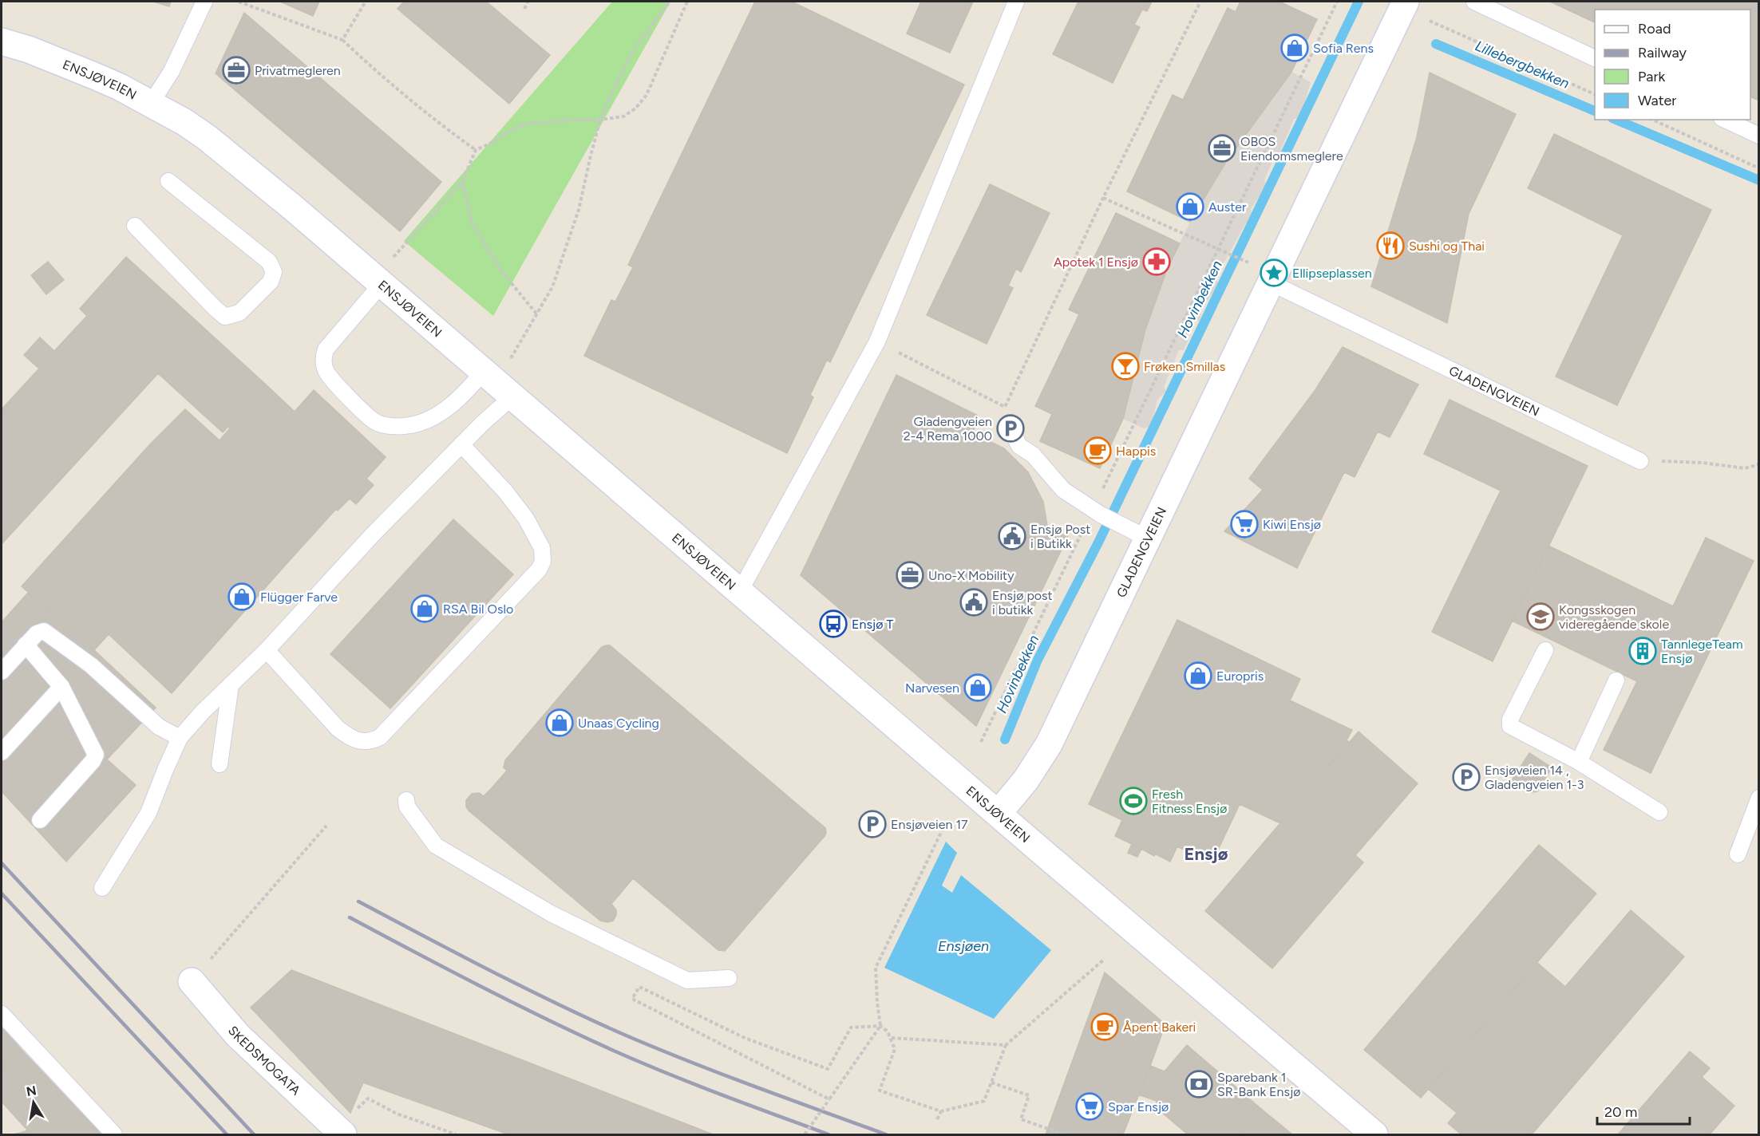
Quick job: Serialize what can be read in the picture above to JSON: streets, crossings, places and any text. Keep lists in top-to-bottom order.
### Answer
{
  "streets": {
    "main road": ["ENSJØVEIEN", "GLADENGVEIEN", "SKEDSMOGATA"]
  },
  "crossings": [
    ["ENSJØVEIEN", "GLADENGVEIEN"]
  ],
  "districts": ["Ensjø"],
  "water": ["Lillebergbekken", "Hovinbekken", "Ensjøen"],
  "places": {
    "shop": [
      "Sofia Rens",
      "Auster",
      "Flügger Farve",
      "RSA Bil Oslo",
      "Europris",
      "Narvesen",
      "Unaas Cycling"
    ],
    "office": ["Privatmegleren", "OBOS Eiendomsmeglere", "Uno-X Mobility"],
    "restaurant": ["Sushi og Thai"],
    "pharmacy": ["Apotek 1 Ensjø"],
    "place": ["Ellipseplassen"],
    "bar": ["Frøken Smillas"],
    "parking": ["Gladengveien 2-4 Rema 1000", "Ensjøveien 14 , Gladengveien 1-3", "Ensjøveien 17"],
    "cafe": ["Happis", "Åpent Bakeri"],
    "supermarket": ["Kiwi Ensjø", "Spar Ensjø"],
    "public building": ["Ensjø Post i Butikk", "Ensjø post i butikk"],
    "school or university": ["Kongsskogen videregående skole"],
    "bus stop": ["Ensjø T"],
    "building": ["TannlegeTeam Ensjø"],
    "sports": ["Fresh Fitness Ensjø"],
    "bank": ["Sparebank 1 SR-Bank Ensjø"]
  },
  "legend": [
    "Road",
    "Railway",
    "Park",
    "Water"
  ],
  "scale_bar": "20 m",
  "north": "top"
}
